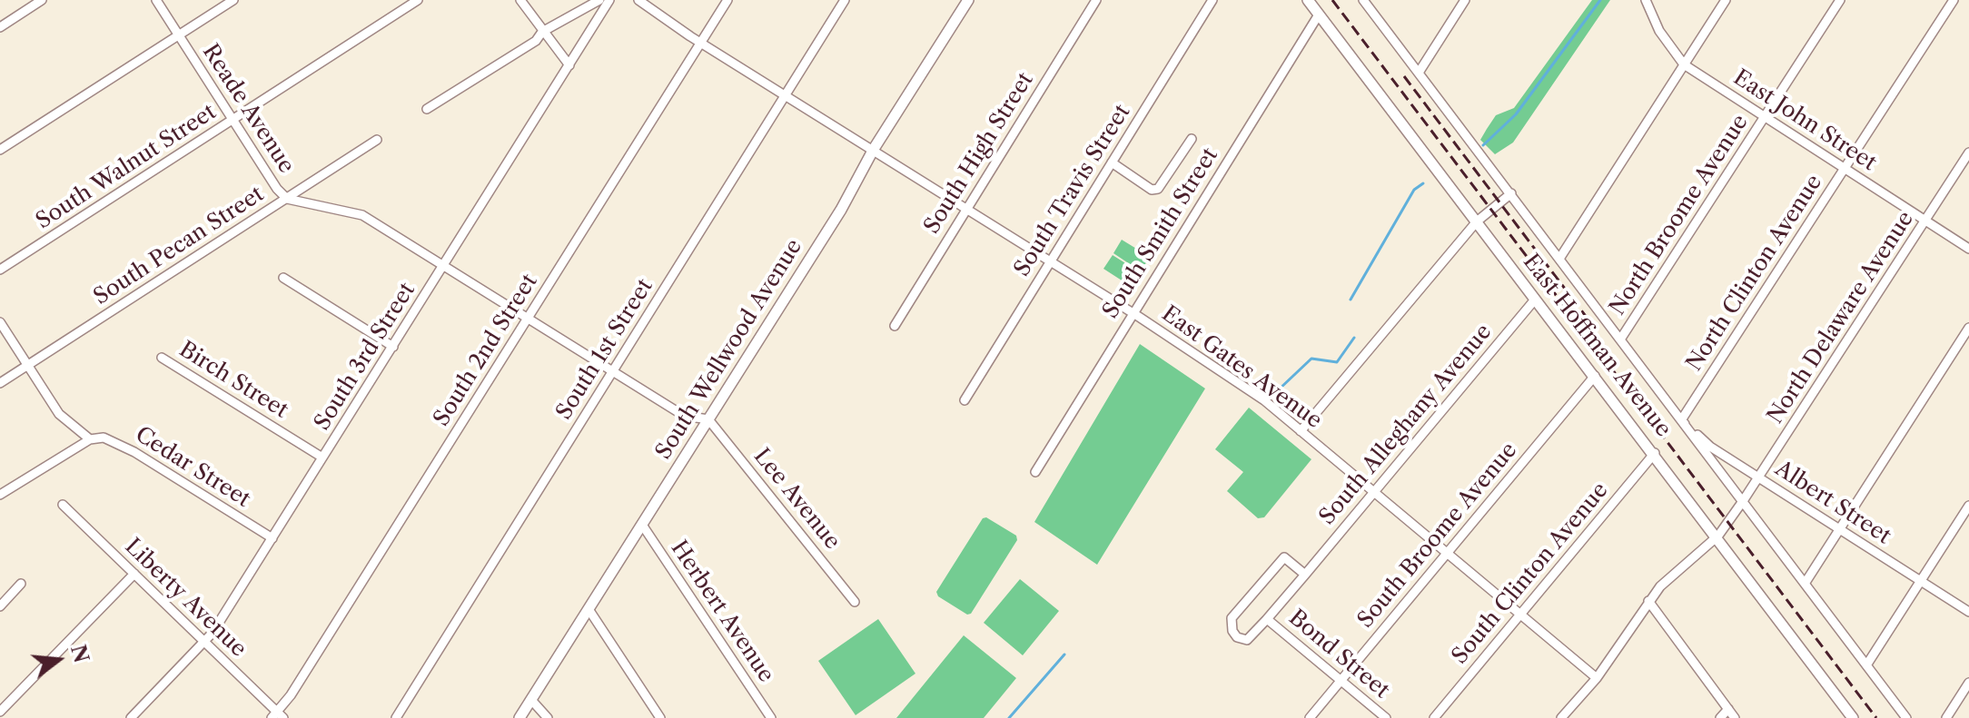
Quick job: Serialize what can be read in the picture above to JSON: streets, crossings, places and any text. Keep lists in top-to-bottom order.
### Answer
{
  "streets": {
    "main road": ["East Hoffman Avenue", "South Wellwood Avenue"],
    "street": [
      "Reade Avenue",
      "East John Street",
      "South High Street",
      "South Walnut Street",
      "South Travis Street",
      "North Broome Avenue",
      "South Smith Street",
      "South Pecan Street",
      "North Clinton Avenue",
      "North Delaware Avenue",
      "South 1st Street",
      "South 2nd Street",
      "South 3rd Street",
      "East Gates Avenue",
      "Birch Street",
      "South Alleghany Avenue",
      "Cedar Street",
      "Lee Avenue",
      "Albert Street",
      "South Broome Avenue",
      "South Clinton Avenue",
      "Liberty Avenue",
      "Herbert Avenue",
      "Bond Street"
    ]
  },
  "crossings": [
    ["Reade Avenue", "South Walnut Street"],
    ["Reade Avenue", "South Pecan Street"],
    ["Reade Avenue", "South 1st Street"],
    ["Reade Avenue", "South Wellwood Avenue"],
    ["Reade Avenue", "South 2nd Street"],
    ["Reade Avenue", "South 3rd Street"],
    ["Reade Avenue", "Lee Avenue"],
    ["East John Street", "North Broome Avenue"],
    ["East John Street", "North Clinton Avenue"],
    ["East John Street", "North Delaware Avenue"],
    ["South High Street", "East Gates Avenue"],
    ["South Travis Street", "East Gates Avenue"],
    ["North Broome Avenue", "East Hoffman Avenue"],
    ["South Smith Street", "East Hoffman Avenue"],
    ["South Smith Street", "East Gates Avenue"],
    ["North Clinton Avenue", "East Hoffman Avenue"],
    ["North Clinton Avenue", "Albert Street"],
    ["North Delaware Avenue", "East Hoffman Avenue"],
    ["North Delaware Avenue", "East Gates Avenue"],
    ["North Delaware Avenue", "Albert Street"],
    ["East Hoffman Avenue", "South Alleghany Avenue"],
    ["East Hoffman Avenue", "Albert Street"],
    ["East Hoffman Avenue", "South Broome Avenue"],
    ["East Hoffman Avenue", "South Clinton Avenue"],
    ["South 1st Street", "East Gates Avenue"],
    ["South Wellwood Avenue", "East Gates Avenue"],
    ["South Wellwood Avenue", "Lee Avenue"],
    ["South Wellwood Avenue", "Herbert Avenue"],
    ["South 2nd Street", "East Gates Avenue"],
    ["South 2nd Street", "Liberty Avenue"],
    ["South 3rd Street", "Birch Street"],
    ["South 3rd Street", "Cedar Street"],
    ["South 3rd Street", "Liberty Avenue"],
    ["East Gates Avenue", "South Alleghany Avenue"],
    ["East Gates Avenue", "South Broome Avenue"],
    ["East Gates Avenue", "South Clinton Avenue"],
    ["South Alleghany Avenue", "Bond Street"],
    ["South Broome Avenue", "Bond Street"]
  ],
  "north": "right"
}
